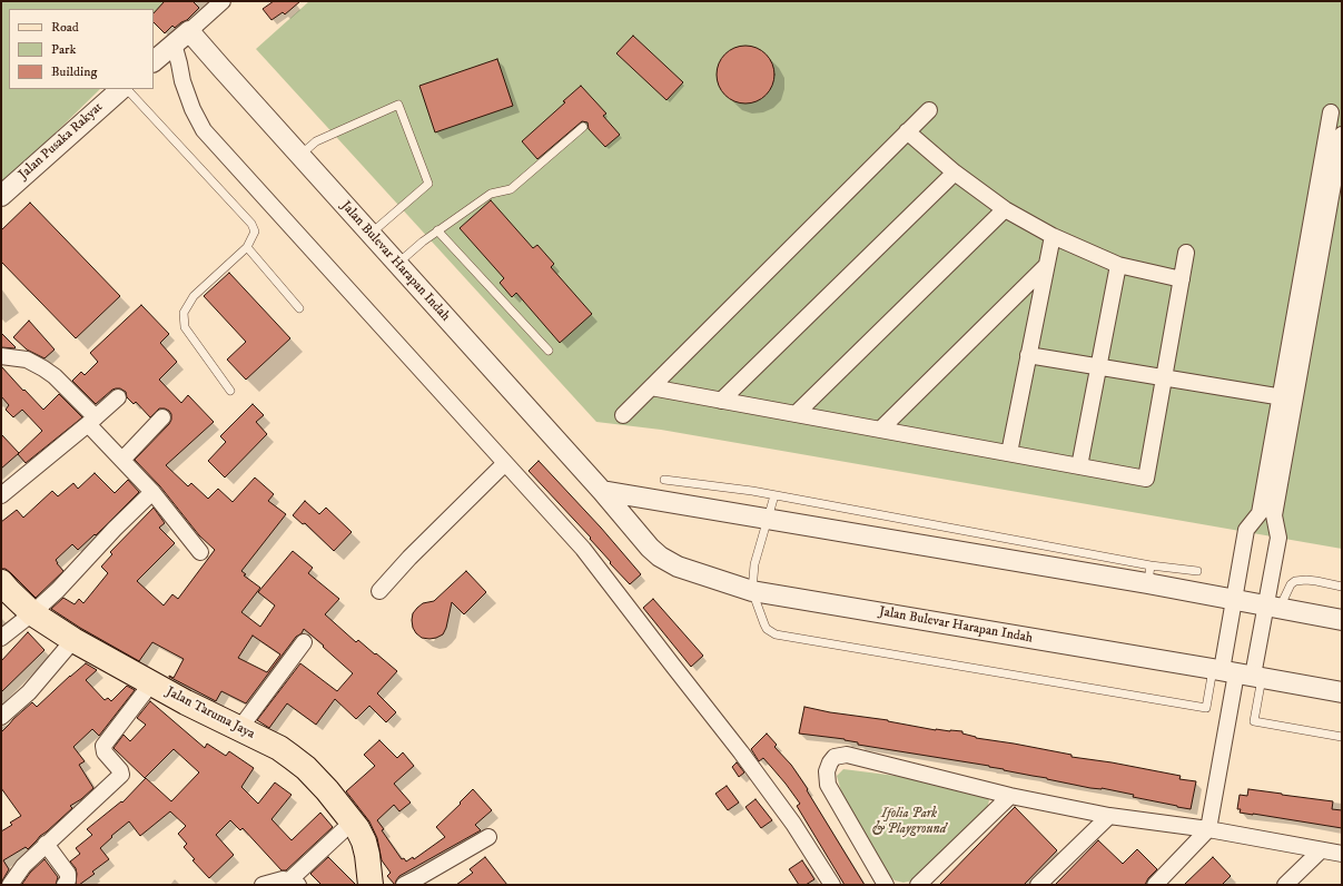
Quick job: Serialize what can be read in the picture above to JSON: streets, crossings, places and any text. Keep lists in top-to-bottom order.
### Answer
{
  "streets": {
    "main road": ["Jalan Taruma Jaya"],
    "street": ["Jalan Pusaka Rakyat", "Jalan Bulevar Harapan Indah"]
  },
  "parks": ["Ifolia Park & Playground"],
  "legend": ["Road", "Park", "Building"]
}
